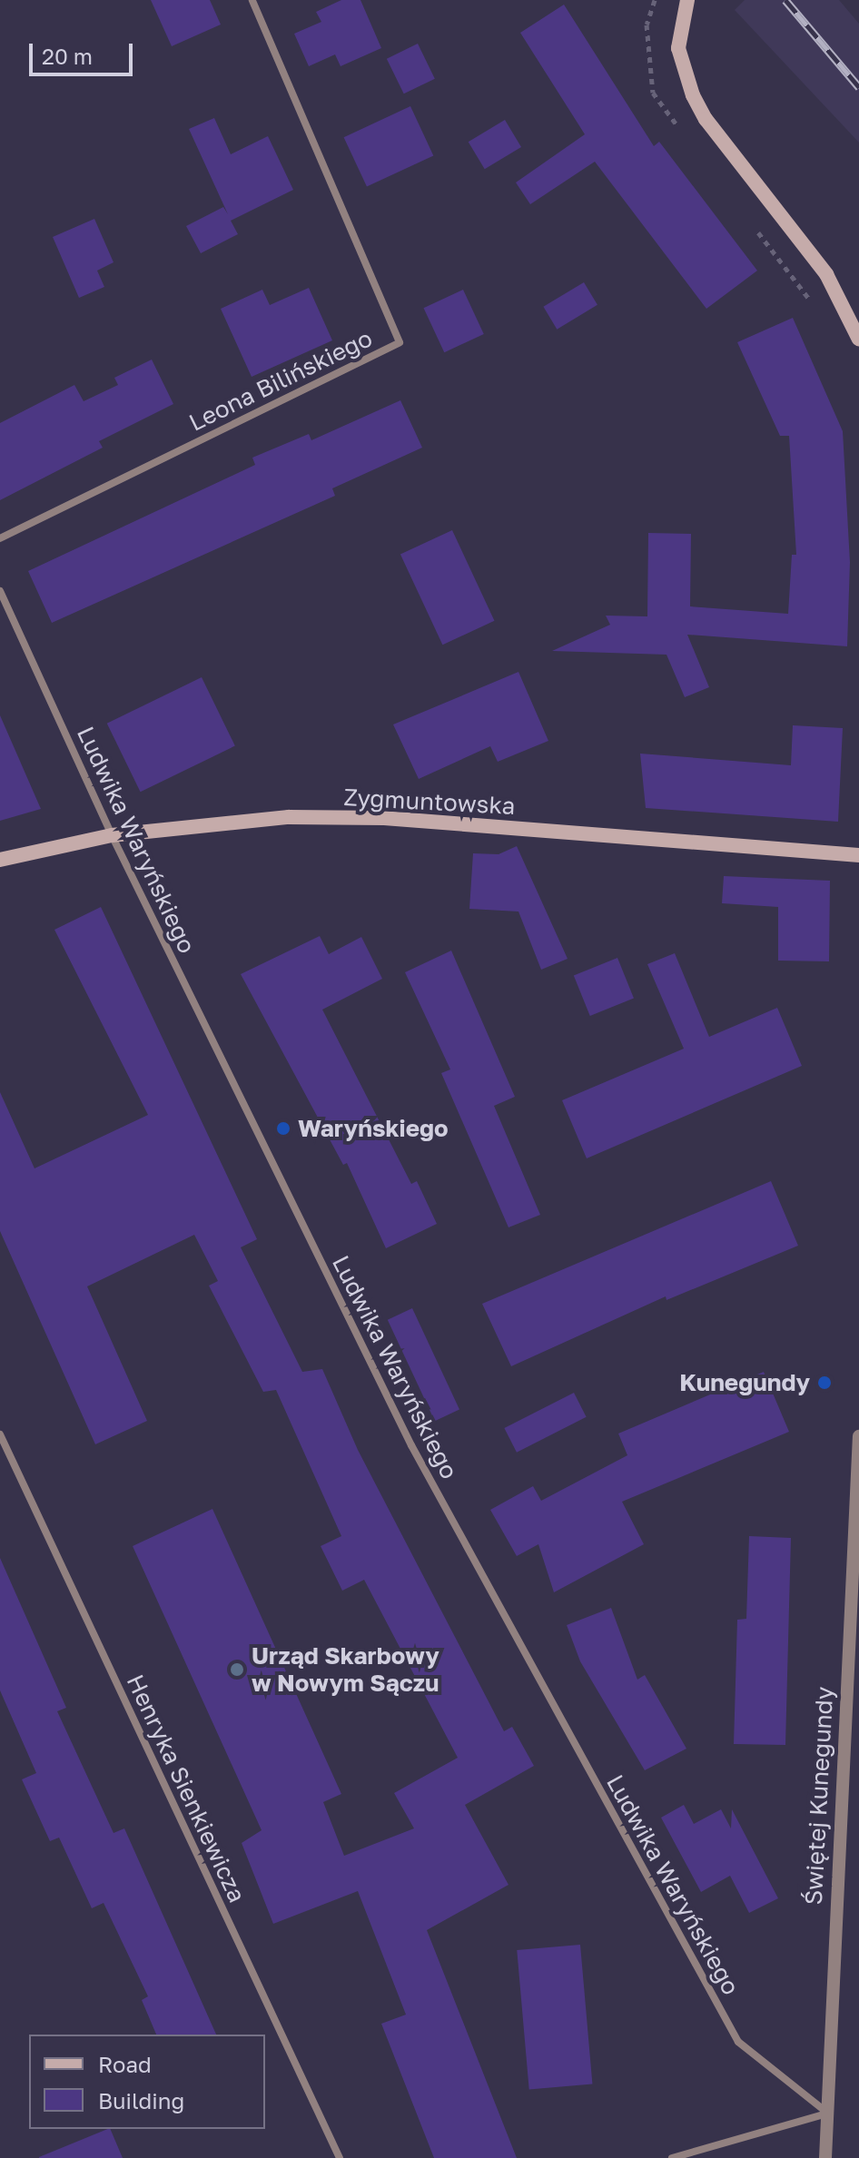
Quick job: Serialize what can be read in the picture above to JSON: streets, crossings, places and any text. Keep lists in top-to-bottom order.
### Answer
{
  "streets": {
    "main road": ["Zygmuntowska"],
    "street": [
      "Leona Bilińskiego",
      "Ludwika Waryńskiego",
      "Henryka Sienkiewicza",
      "Świętej Kunegundy"
    ]
  },
  "crossings": [
    ["Zygmuntowska", "Ludwika Waryńskiego"],
    ["Ludwika Waryńskiego", "Świętej Kunegundy"]
  ],
  "places": ["Waryńskiego", "Kunegundy", "Urząd Skarbowy w Nowym Sączu"],
  "legend": ["Road", "Building"],
  "scale_bar": "20 m"
}
